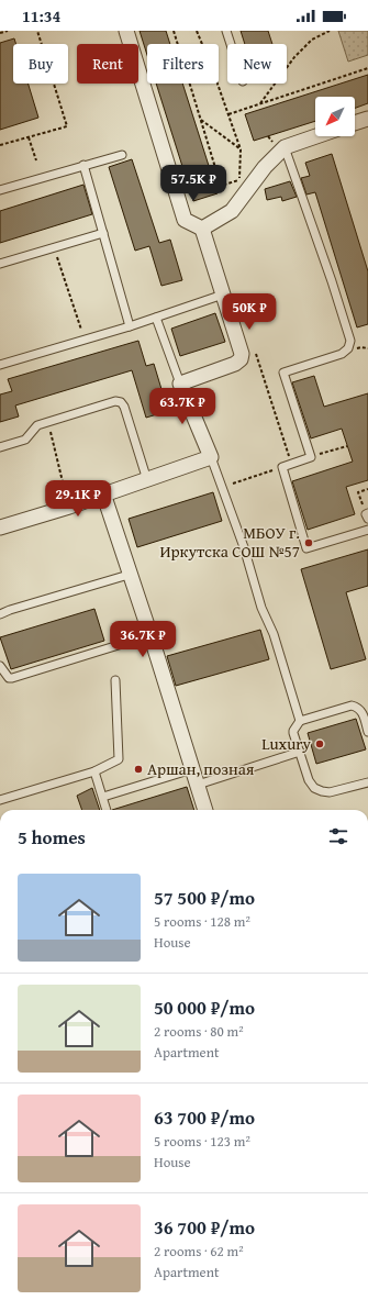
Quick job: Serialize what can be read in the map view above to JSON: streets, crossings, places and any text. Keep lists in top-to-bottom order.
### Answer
{
  "places": ["МБОУ г. Иркутска СОШ №57", "Luxury", "Аршан, позная"],
  "north": "bottom left",
  "page": {
    "status": "11:34",
    "chip": [
      "Buy",
      "Rent",
      "Filters",
      "New"
    ],
    "price": [
      "57.5K ₽",
      "50K ₽",
      "63.7K ₽",
      "29.1K ₽",
      "36.7K ₽"
    ],
    "heading": "5 homes",
    "list": [
      {
        "name": "57 500 ₽/mo",
        "note": "5 rooms · 128 m² · House"
      },
      {
        "name": "50 000 ₽/mo",
        "note": "2 rooms · 80 m² · Apartment"
      },
      {
        "name": "63 700 ₽/mo",
        "note": "5 rooms · 123 m² · House"
      },
      {
        "name": "36 700 ₽/mo",
        "note": "2 rooms · 62 m² · Apartment"
      }
    ]
  }
}
